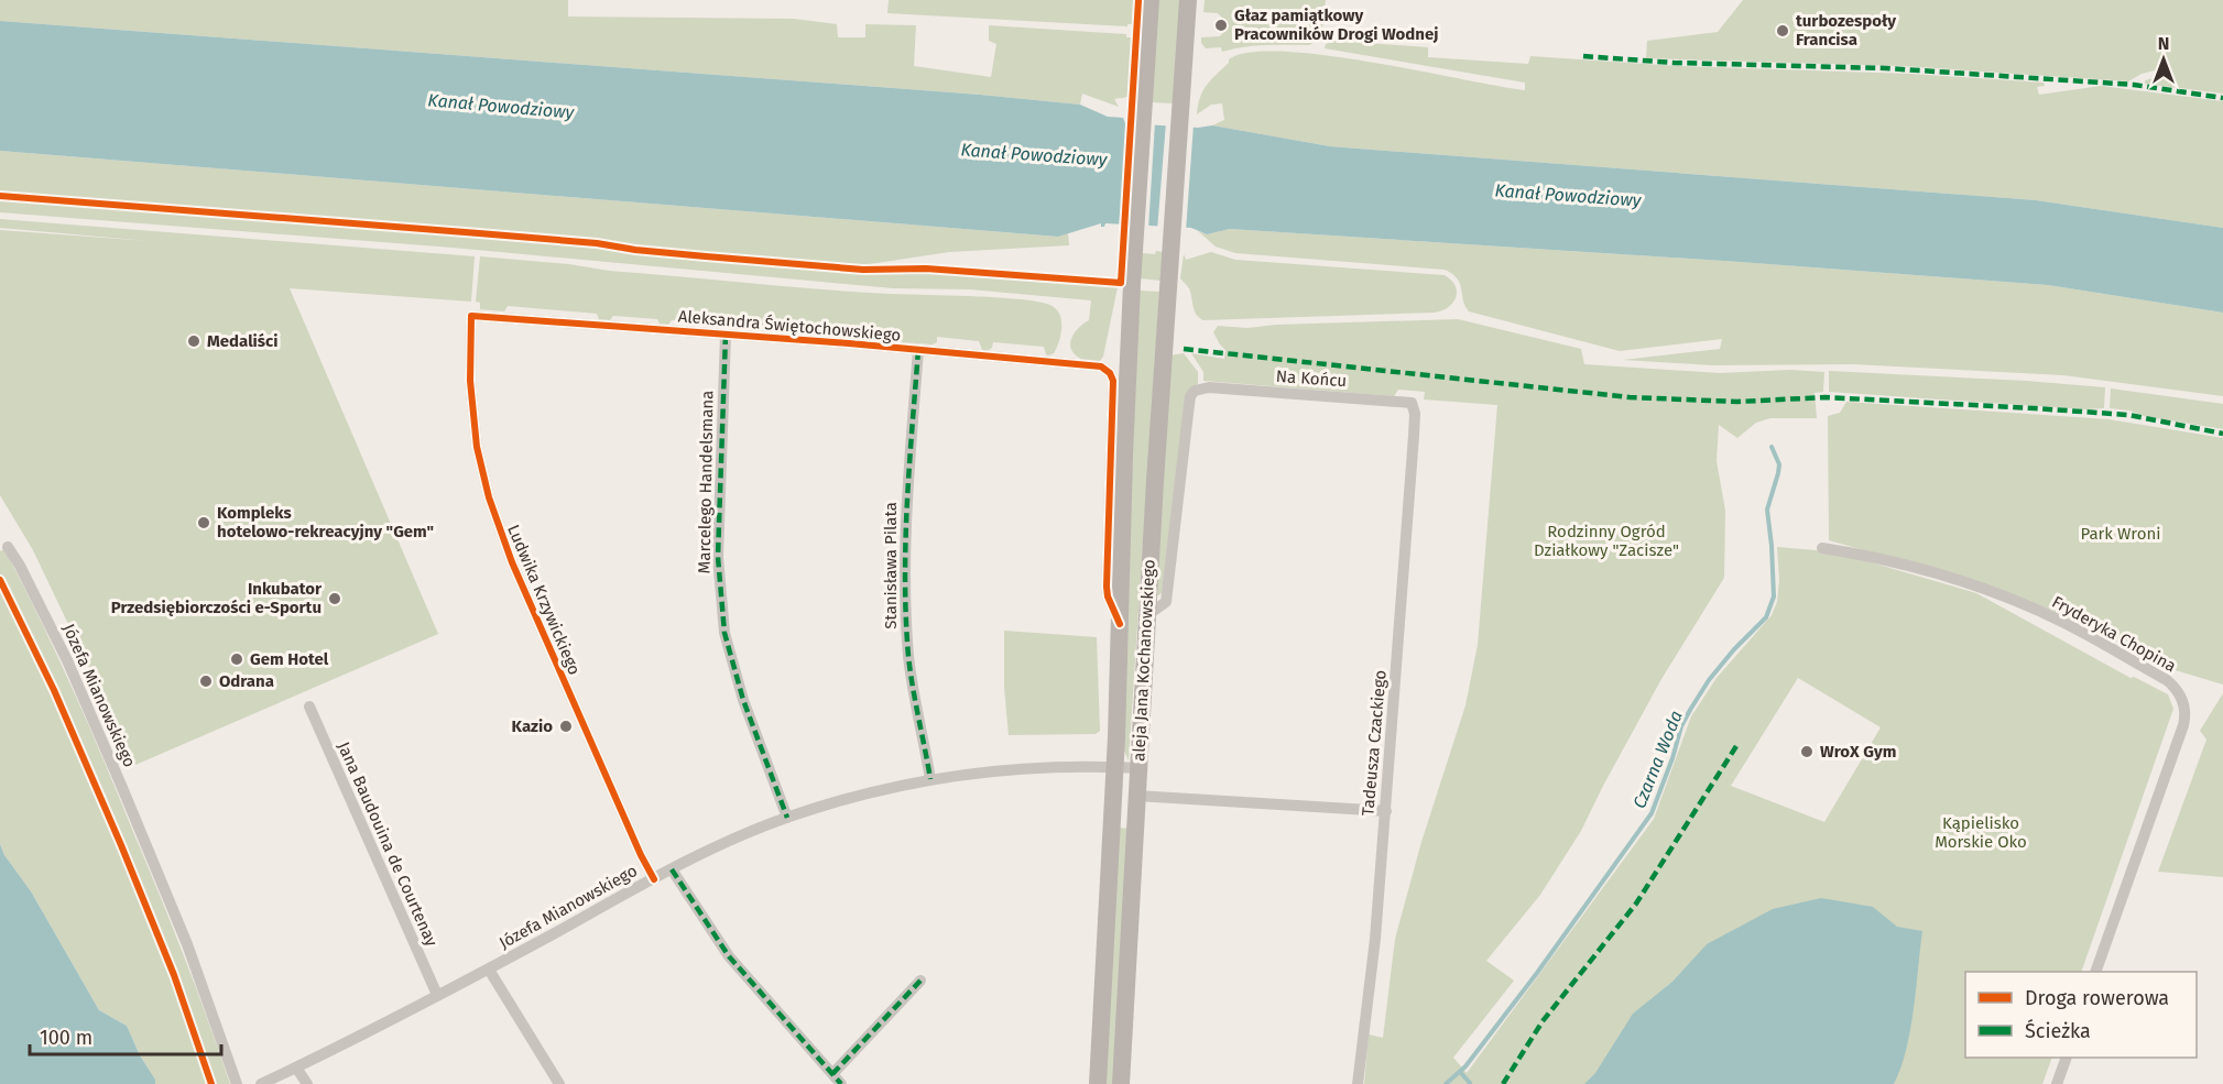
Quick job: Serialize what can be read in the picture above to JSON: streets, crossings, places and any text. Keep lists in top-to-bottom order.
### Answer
{
  "streets": {
    "main road": ["aleja Jana Kochanowskiego"],
    "street": [
      "Aleksandra Świętochowskiego",
      "Na Końcu",
      "Marcelego Handelsmana",
      "Stanisława Pilata",
      "Ludwika Krzywickiego",
      "Fryderyka Chopina",
      "Józefa Mianowskiego",
      "Tadeusza Czackiego",
      "Jana Baudouina de Courtenay"
    ]
  },
  "crossings": [
    ["Aleksandra Świętochowskiego", "Marcelego Handelsmana"],
    ["Aleksandra Świętochowskiego", "Stanisława Pilata"],
    ["Aleksandra Świętochowskiego", "Ludwika Krzywickiego"],
    ["Aleksandra Świętochowskiego", "aleja Jana Kochanowskiego"],
    ["Na Końcu", "aleja Jana Kochanowskiego"],
    ["Na Końcu", "Tadeusza Czackiego"],
    ["Marcelego Handelsmana", "Józefa Mianowskiego"],
    ["Stanisława Pilata", "Józefa Mianowskiego"],
    ["Ludwika Krzywickiego", "Józefa Mianowskiego"],
    ["aleja Jana Kochanowskiego", "Józefa Mianowskiego"],
    ["Józefa Mianowskiego", "Jana Baudouina de Courtenay"]
  ],
  "water": ["Kanał Powodziowy", "Czarna Woda"],
  "parks": ["Rodzinny Ogród Działkowy \"Zacisze\"", "Park Wroni", "Kąpielisko Morskie Oko"],
  "places": [
    "Głaz pamiątkowy Pracowników Drogi Wodnej",
    "turbozespoły Francisa",
    "Medaliści",
    "Kompleks hotelowo-rekreacyjny \"Gem\"",
    "Inkubator Przedsiębiorczości e-Sportu",
    "Gem Hotel",
    "Odrana",
    "Kazio",
    "WroX Gym"
  ],
  "legend": ["Droga rowerowa", "Ścieżka"],
  "scale_bar": "100 m",
  "north": "top"
}
